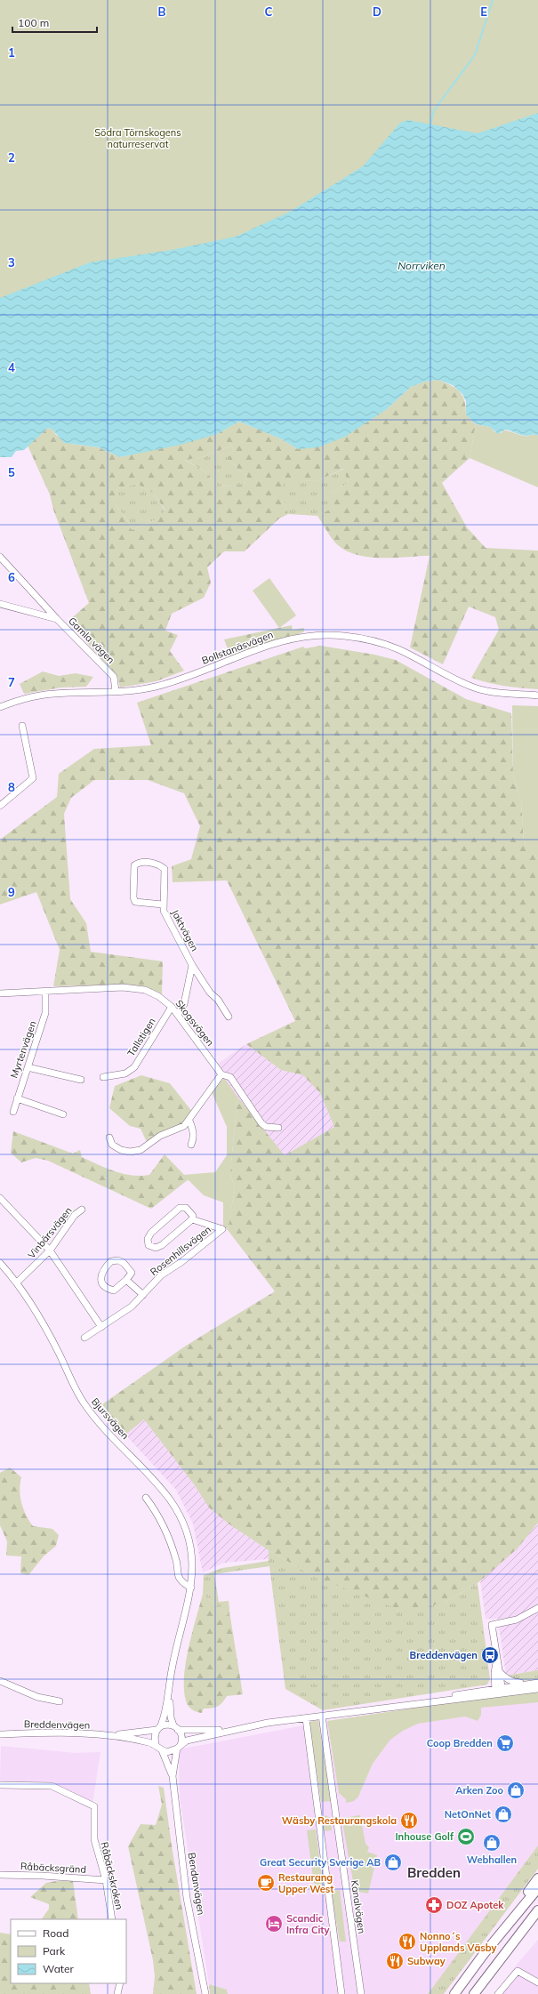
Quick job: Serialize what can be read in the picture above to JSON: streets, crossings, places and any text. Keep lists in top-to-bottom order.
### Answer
{
  "streets": {
    "street": [
      "Gamla vägen",
      "Bollstanäsvägen",
      "Jaktvägen",
      "Skogsvägen",
      "Tallstigen",
      "Myrtenvägen",
      "Vinbärsvägen",
      "Rosenhillsvägen",
      "Bjursvägen",
      "Breddenvägen",
      "Råbäcksgränd",
      "Råbäckskroken",
      "Bendanvägen",
      "Kanalvägen"
    ]
  },
  "crossings": [
    ["Gamla vägen", "Bollstanäsvägen"],
    ["Jaktvägen", "Skogsvägen"],
    ["Skogsvägen", "Tallstigen"],
    ["Skogsvägen", "Myrtenvägen"],
    ["Vinbärsvägen", "Bjursvägen"],
    ["Bjursvägen", "Breddenvägen"],
    ["Bjursvägen", "Bendanvägen"],
    ["Breddenvägen", "Bendanvägen"],
    ["Breddenvägen", "Kanalvägen"],
    ["Råbäcksgränd", "Råbäckskroken"]
  ],
  "districts": ["Bredden"],
  "water": ["Norrviken"],
  "parks": ["Södra Törnskogens naturreservat"],
  "places": {
    "bus stop": ["Breddenvägen"],
    "supermarket": ["Coop Bredden"],
    "shop": [
      "Arken Zoo",
      "NetOnNet",
      "Webhallen",
      "Great Security Sverige AB"
    ],
    "restaurant": ["Wäsby Restaurangskola", "Nonno´s Upplands Väsby", "Subway"],
    "sports": ["Inhouse Golf"],
    "cafe": ["Restaurang Upper West"],
    "pharmacy": ["DOZ Apotek"],
    "hotel": ["Scandic Infra City"]
  },
  "legend": ["Road", "Park", "Water"],
  "scale_bar": "100 m",
  "grid": {
    "columns": [
      "B",
      "C",
      "D",
      "E"
    ],
    "rows": [
      "1",
      "2",
      "3",
      "4",
      "5",
      "6",
      "7",
      "8",
      "9"
    ]
  }
}
